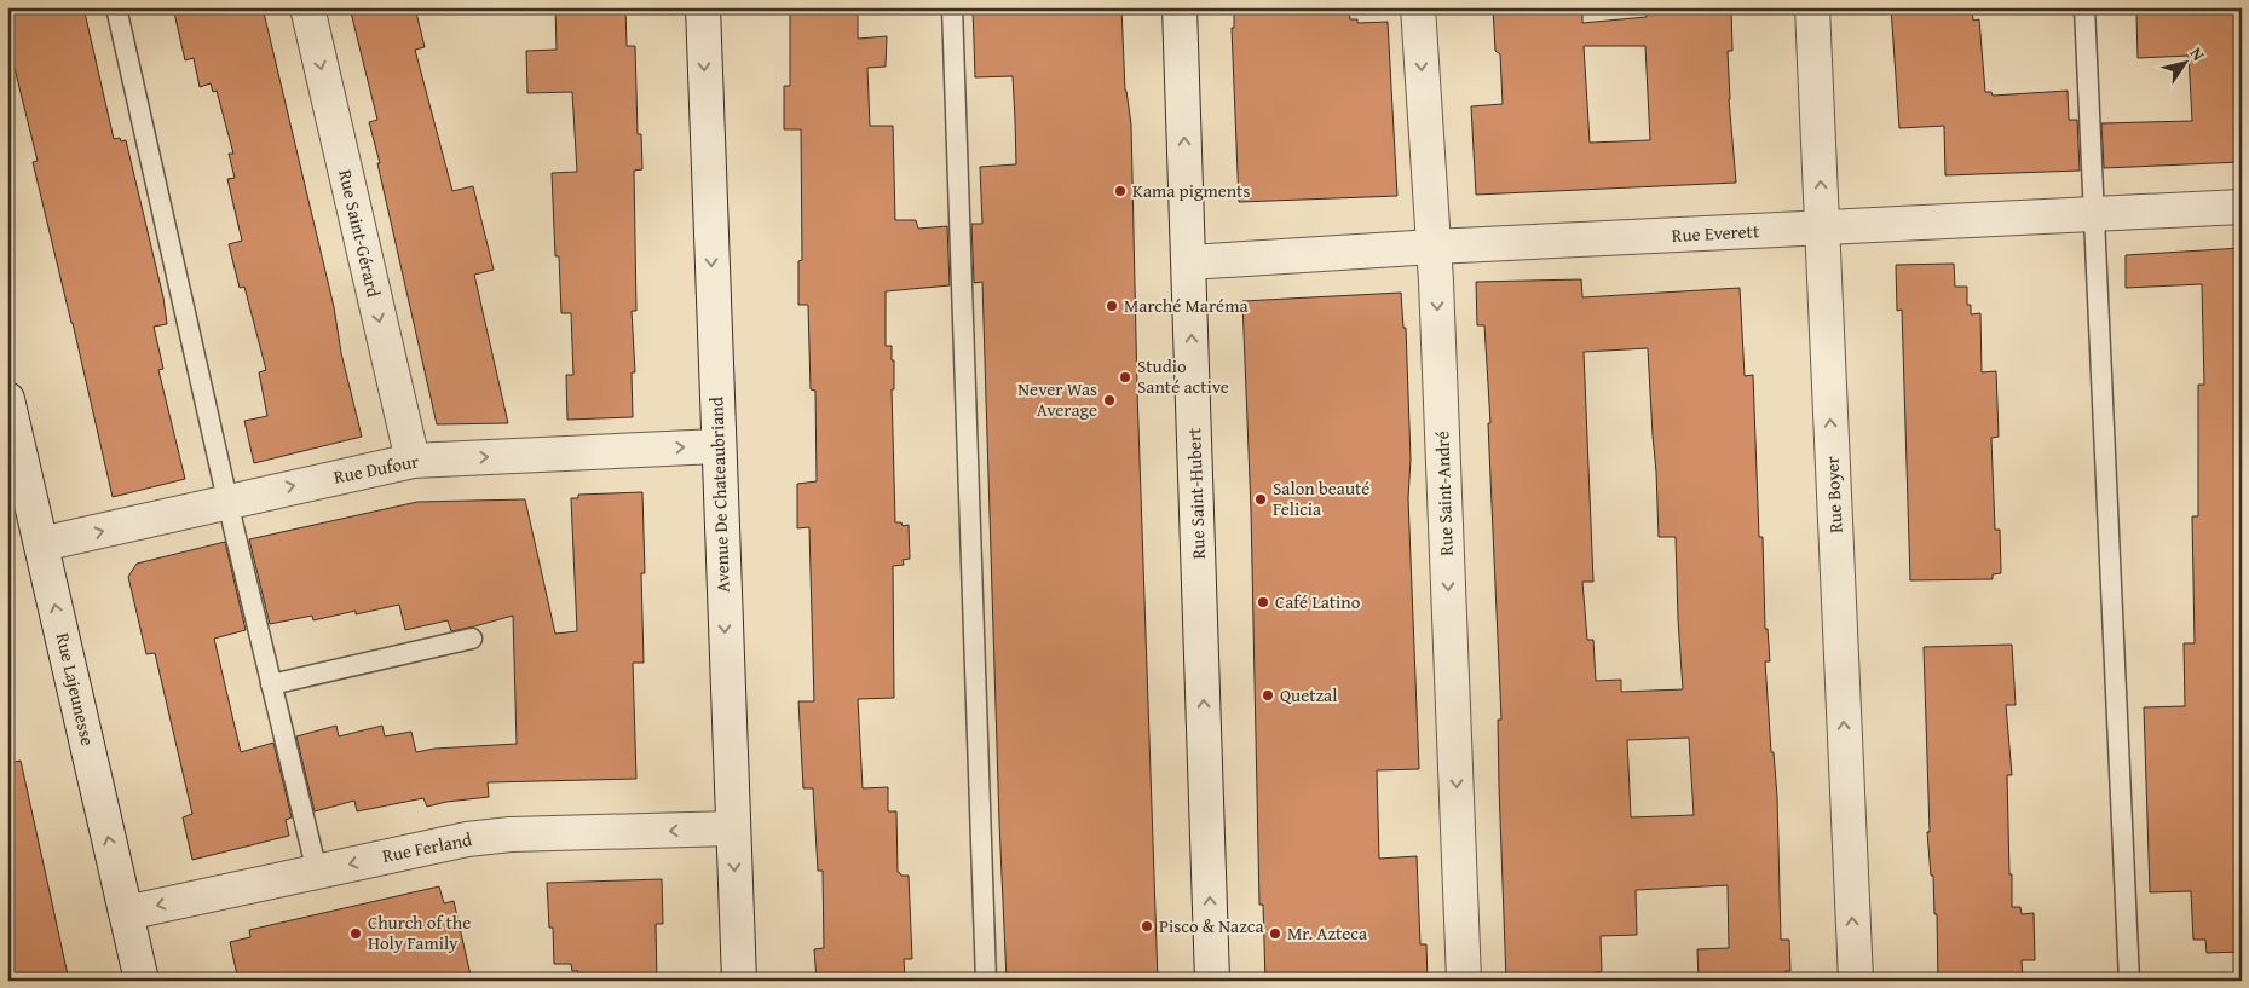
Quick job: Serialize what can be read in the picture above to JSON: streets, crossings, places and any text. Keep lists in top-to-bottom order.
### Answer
{
  "streets": {
    "street": [
      "Rue Saint-Gérard",
      "Rue Everett",
      "Rue Dufour",
      "Rue Saint-Hubert",
      "Rue Saint-André",
      "Avenue De Chateaubriand",
      "Rue Boyer",
      "Rue Lajeunesse",
      "Rue Ferland"
    ]
  },
  "crossings": [
    ["Rue Saint-Gérard", "Rue Dufour"],
    ["Rue Everett", "Rue Saint-Hubert"],
    ["Rue Everett", "Rue Saint-André"],
    ["Rue Everett", "Rue Boyer"],
    ["Rue Dufour", "Avenue De Chateaubriand"],
    ["Rue Dufour", "Rue Lajeunesse"],
    ["Avenue De Chateaubriand", "Rue Ferland"],
    ["Rue Lajeunesse", "Rue Ferland"]
  ],
  "one_way": [
    "Rue Saint-Gérard",
    "Rue Dufour",
    "Rue Saint-Hubert",
    "Rue Saint-André",
    "Avenue De Chateaubriand",
    "Rue Boyer",
    "Rue Lajeunesse",
    "Rue Ferland"
  ],
  "places": [
    "Kama pigments",
    "Marché Maréma",
    "Studio Santé active",
    "Never Was Average",
    "Salon beauté Felicia",
    "Café Latino",
    "Quetzal",
    "Pisco & Nazca",
    "Church of the Holy Family",
    "Mr. Azteca"
  ],
  "north": "top right"
}
